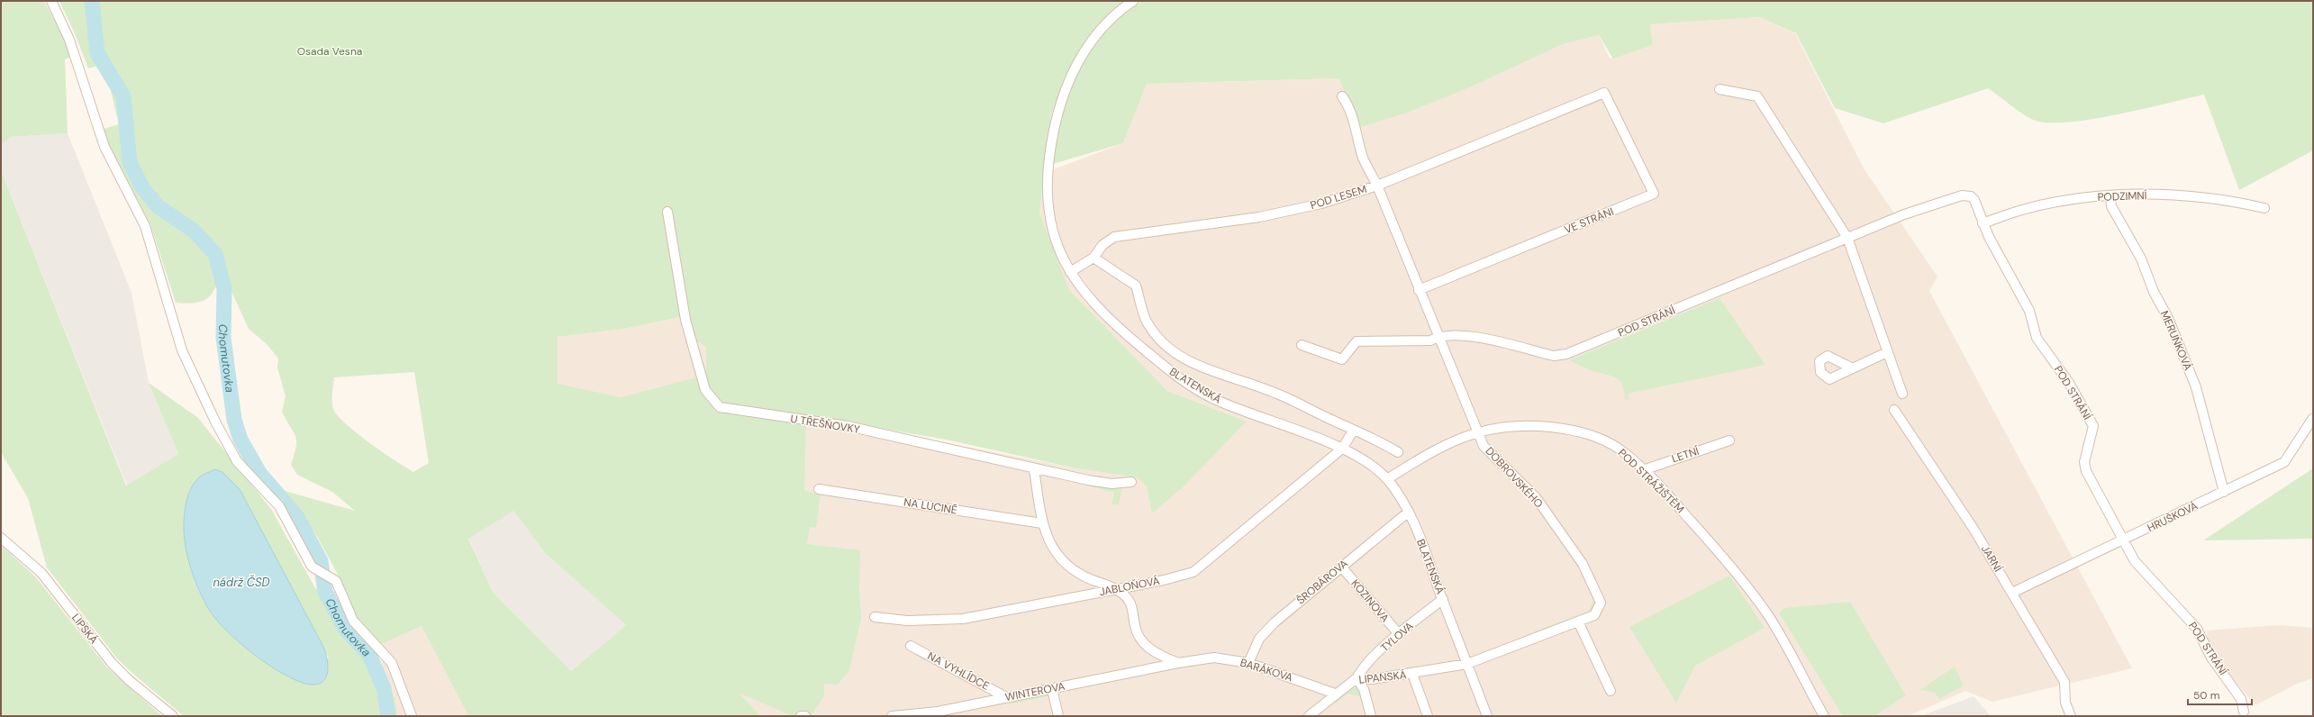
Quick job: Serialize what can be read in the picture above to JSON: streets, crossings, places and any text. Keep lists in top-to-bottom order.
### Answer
{
  "streets": {
    "street": [
      "PODZIMNÍ",
      "POD LESEM",
      "VE STRÁNI",
      "POD STRÁNÍ",
      "MERUŇKOVÁ",
      "BLATENSKÁ",
      "U TŘEŠŇOVKY",
      "LETNÍ",
      "DOBROVSKÉHO",
      "POD STRÁŽIŠTĚM",
      "NA LUCINĚ",
      "HRUŠKOVÁ",
      "JARNÍ",
      "ŠROBÁROVA",
      "JABLOŇOVÁ",
      "KOZINOVA",
      "LIPSKÁ",
      "TYLOVA",
      "BARÁKOVA",
      "NA VYHLÍDCE",
      "LIPANSKÁ",
      "WINTEROVA"
    ]
  },
  "crossings": [
    ["PODZIMNÍ", "POD STRÁNÍ"],
    ["PODZIMNÍ", "MERUŇKOVÁ"],
    ["POD LESEM", "VE STRÁNI"],
    ["POD LESEM", "BLATENSKÁ"],
    ["POD LESEM", "DOBROVSKÉHO"],
    ["VE STRÁNI", "DOBROVSKÉHO"],
    ["POD STRÁNÍ", "DOBROVSKÉHO"],
    ["POD STRÁNÍ", "HRUŠKOVÁ"],
    ["MERUŇKOVÁ", "HRUŠKOVÁ"],
    ["BLATENSKÁ", "DOBROVSKÉHO"],
    ["BLATENSKÁ", "POD STRÁŽIŠTĚM"],
    ["BLATENSKÁ", "ŠROBÁROVA"],
    ["BLATENSKÁ", "JABLOŇOVÁ"],
    ["BLATENSKÁ", "TYLOVA"],
    ["BLATENSKÁ", "LIPANSKÁ"],
    ["U TŘEŠŇOVKY", "BARÁKOVA"],
    ["LETNÍ", "POD STRÁŽIŠTĚM"],
    ["DOBROVSKÉHO", "POD STRÁŽIŠTĚM"],
    ["DOBROVSKÉHO", "LIPANSKÁ"],
    ["NA LUCINĚ", "BARÁKOVA"],
    ["HRUŠKOVÁ", "JARNÍ"],
    ["ŠROBÁROVA", "KOZINOVA"],
    ["ŠROBÁROVA", "BARÁKOVA"],
    ["JABLOŇOVÁ", "BARÁKOVA"],
    ["KOZINOVA", "TYLOVA"],
    ["TYLOVA", "LIPANSKÁ"],
    ["BARÁKOVA", "LIPANSKÁ"],
    ["BARÁKOVA", "WINTEROVA"],
    ["NA VYHLÍDCE", "WINTEROVA"]
  ],
  "water": ["Chomutovka", "nádrž ČSD"],
  "parks": ["Osada Vesna"],
  "scale_bar": "50 m"
}
